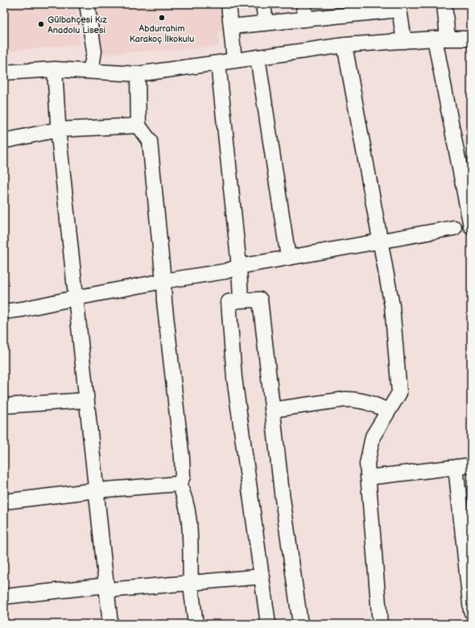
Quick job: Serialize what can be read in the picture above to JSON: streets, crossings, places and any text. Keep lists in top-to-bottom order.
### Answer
{
  "places": ["Abdurrahim Karakoç İlkokulu", "Gülbahçesi Kız Anadolu Lisesi"]
}
